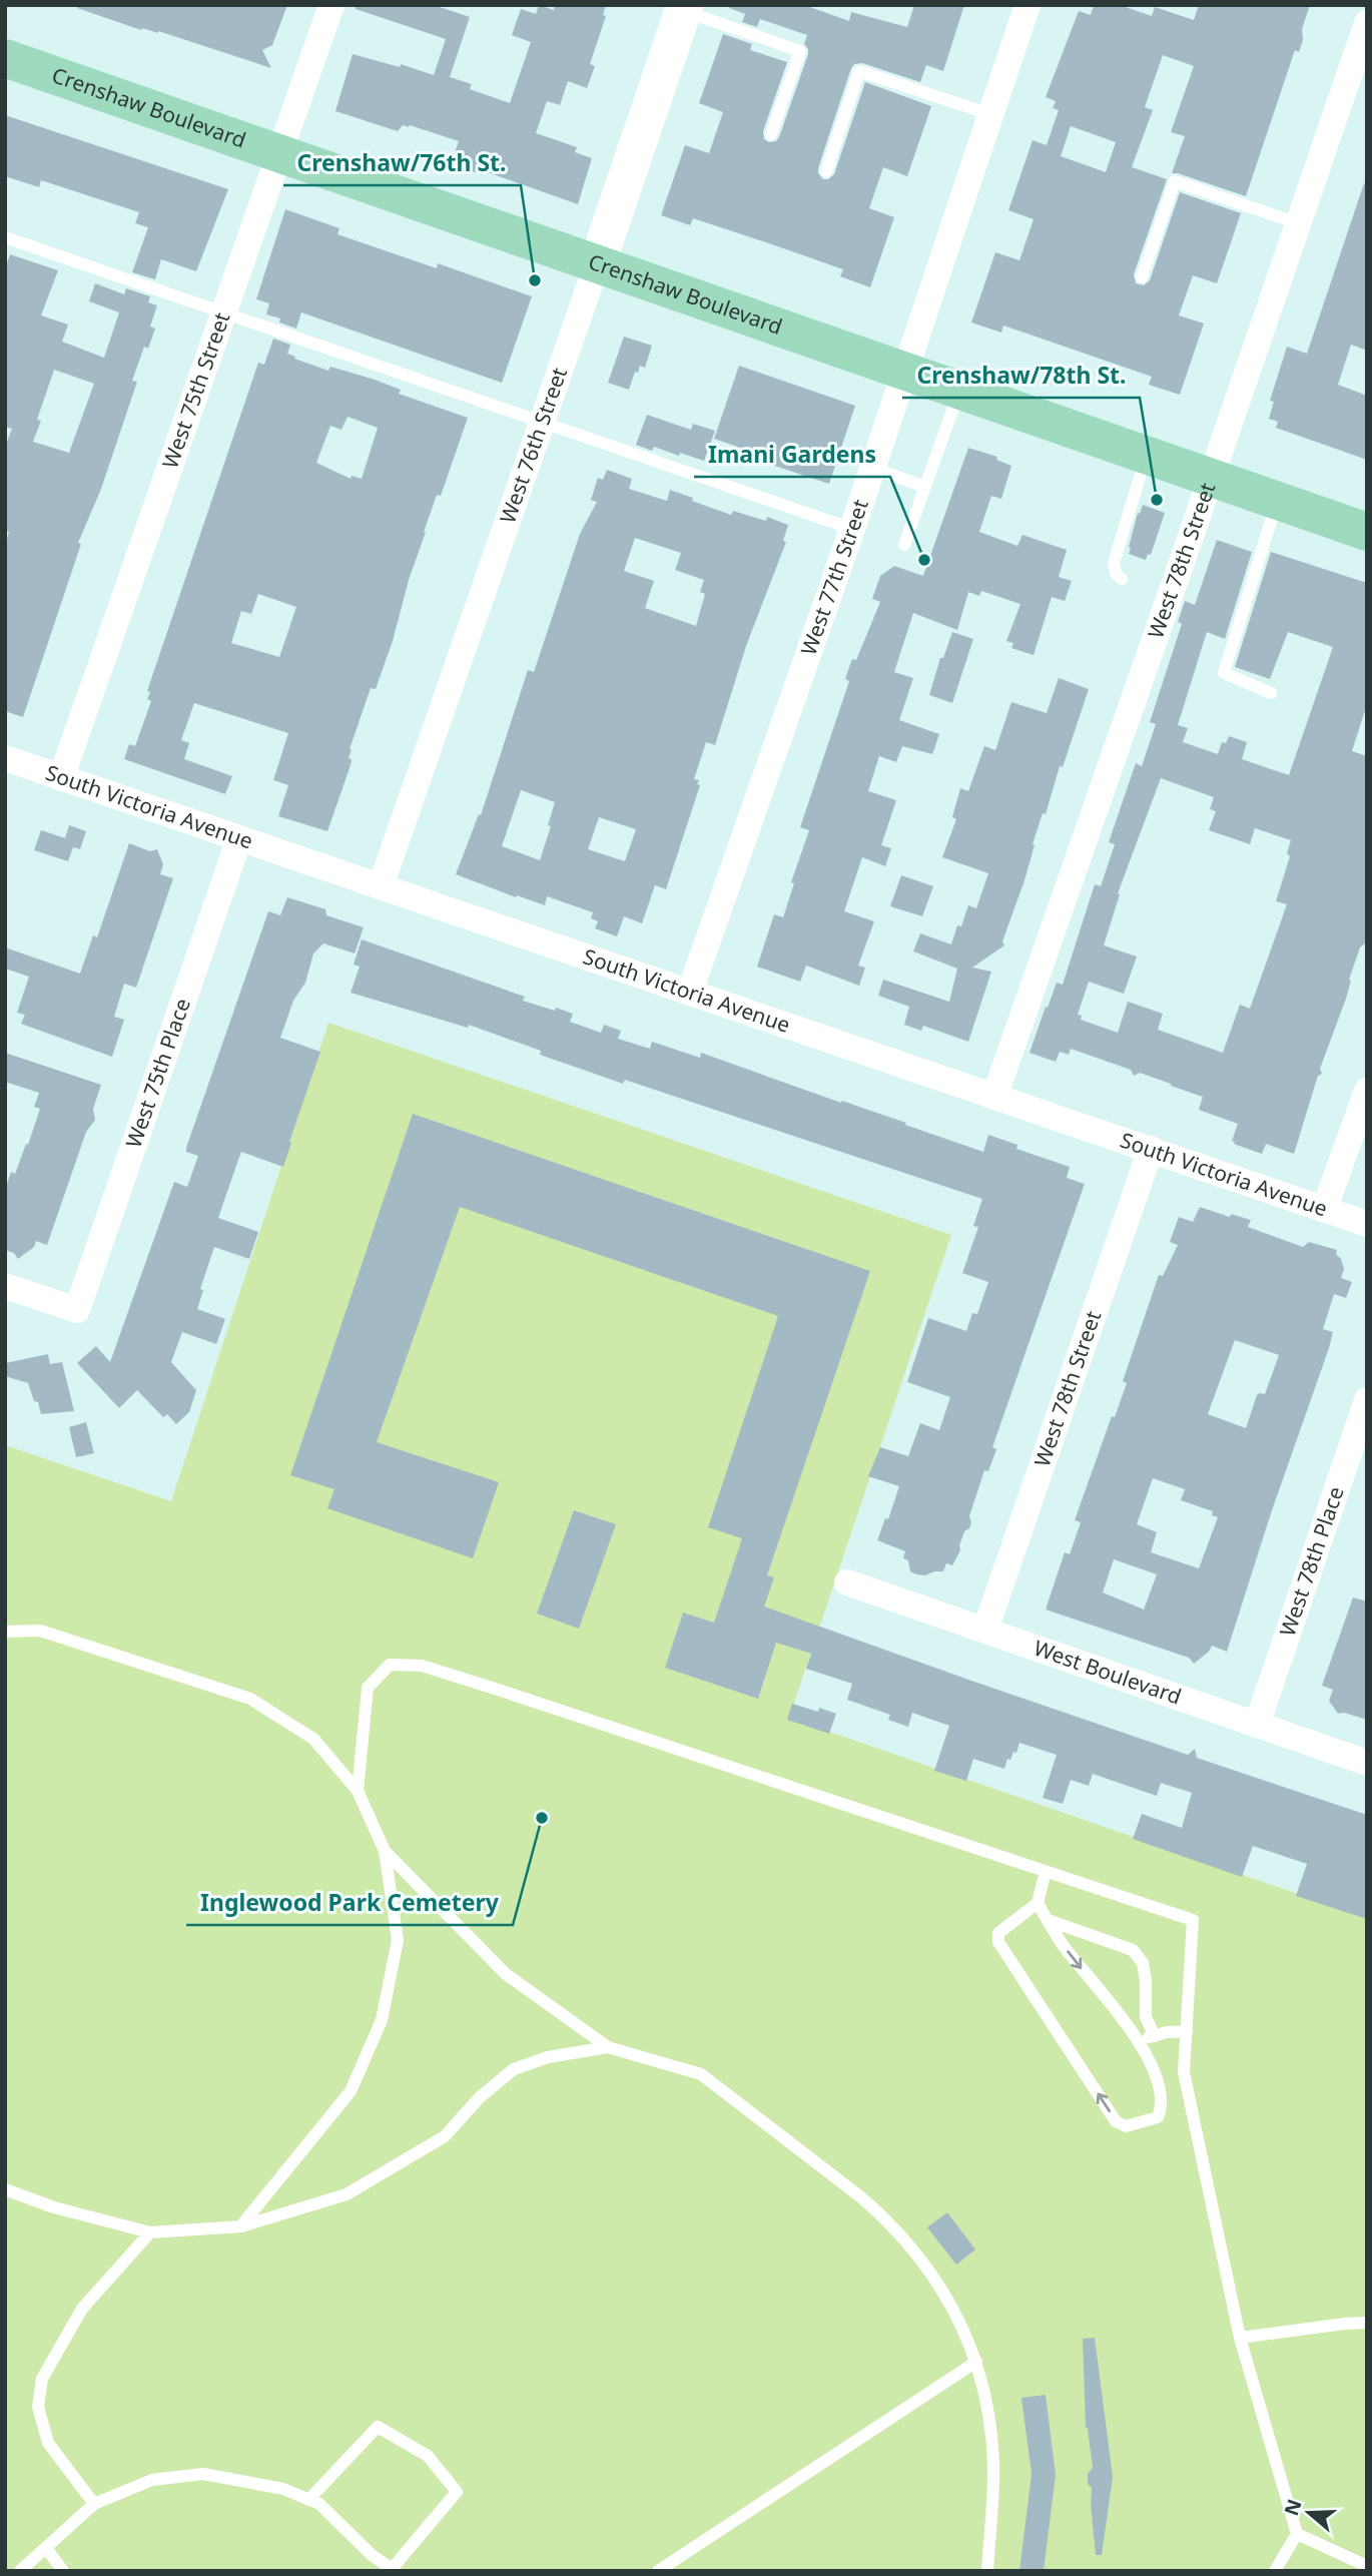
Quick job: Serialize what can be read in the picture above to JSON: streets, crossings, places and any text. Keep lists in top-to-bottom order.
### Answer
{
  "streets": {
    "main road": ["Crenshaw Boulevard"],
    "street": [
      "West 75th Street",
      "West 76th Street",
      "West 78th Street",
      "West 77th Street",
      "South Victoria Avenue",
      "West 75th Place",
      "West 78th Place",
      "West Boulevard"
    ]
  },
  "crossings": [
    ["Crenshaw Boulevard", "West 75th Street"],
    ["Crenshaw Boulevard", "West 76th Street"],
    ["Crenshaw Boulevard", "West 78th Street"],
    ["Crenshaw Boulevard", "West 77th Street"],
    ["West 75th Street", "South Victoria Avenue"],
    ["West 76th Street", "South Victoria Avenue"],
    ["West 78th Street", "South Victoria Avenue"],
    ["West 78th Street", "West Boulevard"],
    ["West 77th Street", "South Victoria Avenue"],
    ["South Victoria Avenue", "West 75th Place"],
    ["West 78th Place", "West Boulevard"]
  ],
  "places": [
    "Crenshaw/76th St.",
    "Crenshaw/78th St.",
    "Imani Gardens",
    "Inglewood Park Cemetery"
  ],
  "north": "left"
}
